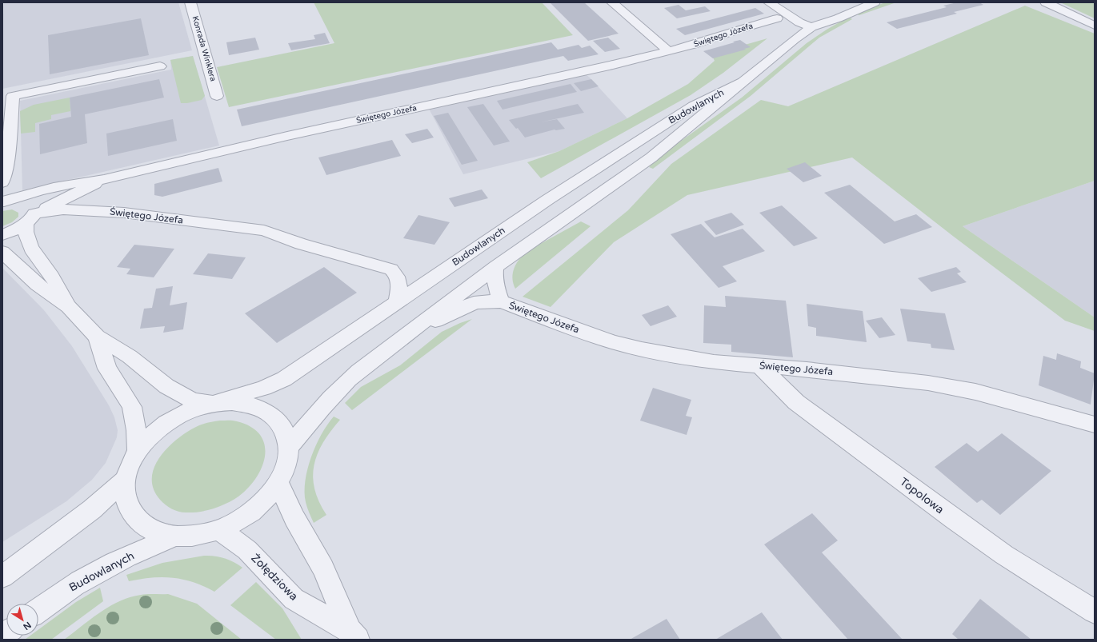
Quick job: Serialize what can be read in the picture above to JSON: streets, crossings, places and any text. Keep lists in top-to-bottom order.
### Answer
{
  "streets": {
    "street": [
      "Świętego Józefa",
      "Konrada Winklera",
      "Budowlanych",
      "Topolowa",
      "Żołędziowa"
    ]
  },
  "crossings": [
    ["Świętego Józefa", "Budowlanych"],
    ["Świętego Józefa", "Topolowa"]
  ],
  "north": "bottom right"
}
